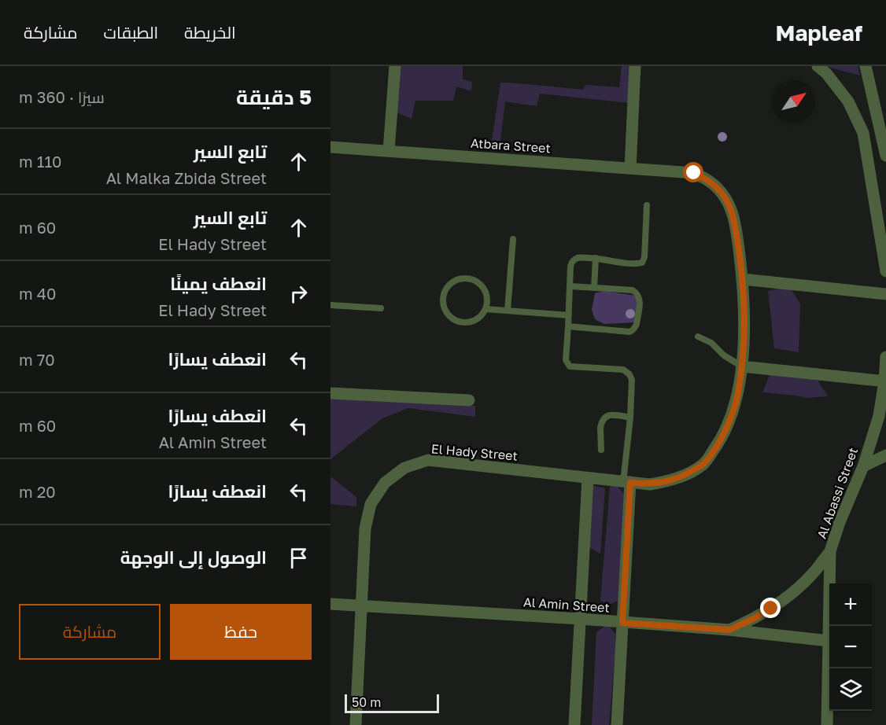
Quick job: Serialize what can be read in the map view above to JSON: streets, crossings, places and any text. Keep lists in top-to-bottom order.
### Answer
{
  "streets": {
    "street": [
      "Atbara Street",
      "El Hady Street",
      "Al Abassi Street",
      "Al Amin Street"
    ]
  },
  "crossings": [
    ["Atbara Street", "El Hady Street"],
    ["El Hady Street", "Al Amin Street"],
    ["Al Abassi Street", "Al Amin Street"]
  ],
  "scale_bar": "50 m",
  "north": "top right",
  "page": {
    "header": "Mapleaf",
    "nav": ["الخريطة", "الطبقات", "مشاركة"],
    "heading": ["5 دقيقة", "سيرًا · 360 m"],
    "list": [
      ["تابع السير", "Al Malka Zbida Street", "110 m"],
      ["تابع السير", "El Hady Street", "60 m"],
      ["انعطف يمينًا", "El Hady Street", "40 m"],
      ["انعطف يسارًا", "70 m"],
      ["انعطف يسارًا", "Al Amin Street", "60 m"],
      ["انعطف يسارًا", "20 m"],
      "الوصول إلى الوجهة"
    ],
    "map_buttons": ["+", "−"],
    "buttons": ["حفظ", "مشاركة"],
    "scale": "50 m"
  }
}
